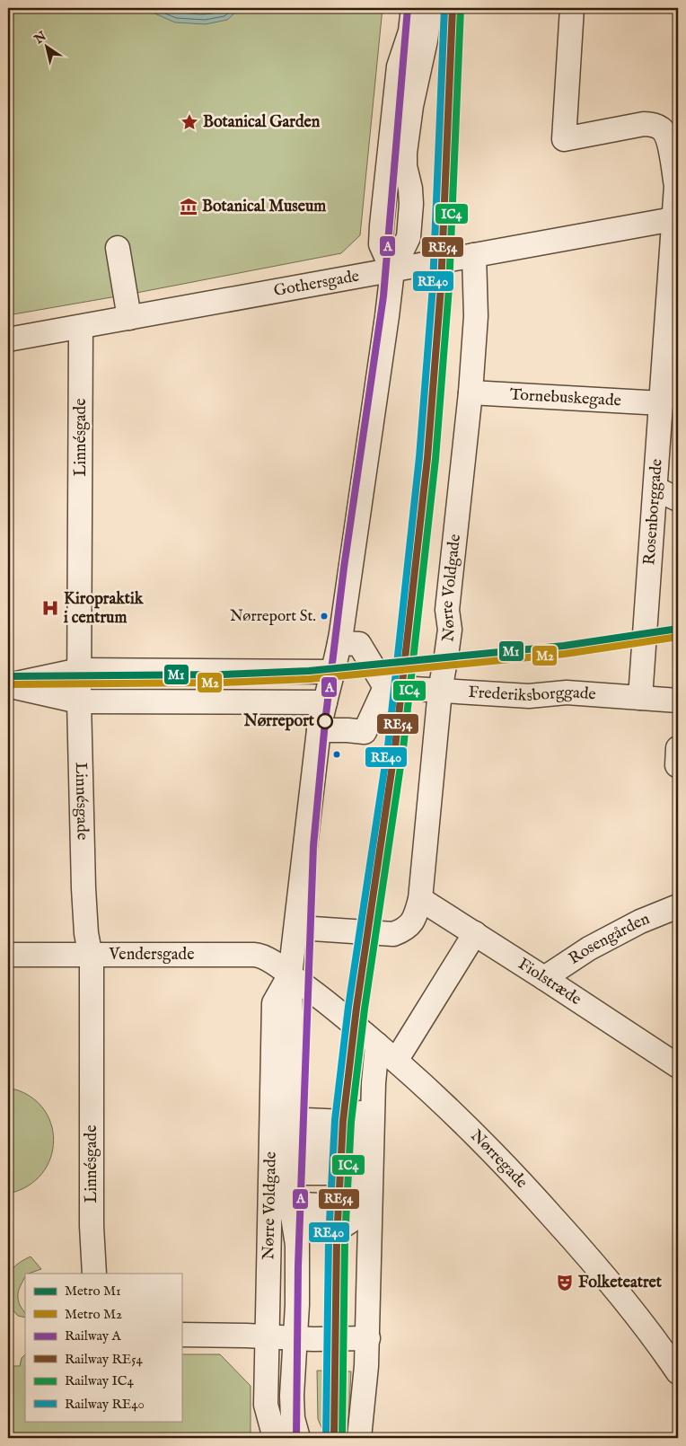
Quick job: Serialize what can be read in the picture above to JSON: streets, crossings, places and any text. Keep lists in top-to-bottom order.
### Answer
{
  "streets": {
    "street": [
      "Gothersgade",
      "Tornebuskegade",
      "Linnésgade",
      "Rosenborggade",
      "Nørre Voldgade",
      "Frederiksborggade",
      "Rosengården",
      "Vendersgade",
      "Fiolstræde",
      "Nørregade"
    ]
  },
  "crossings": [
    ["Gothersgade", "Linnésgade"],
    ["Gothersgade", "Rosenborggade"],
    ["Gothersgade", "Nørre Voldgade"],
    ["Tornebuskegade", "Rosenborggade"],
    ["Tornebuskegade", "Nørre Voldgade"],
    ["Linnésgade", "Vendersgade"],
    ["Rosenborggade", "Frederiksborggade"],
    ["Nørre Voldgade", "Frederiksborggade"],
    ["Nørre Voldgade", "Vendersgade"],
    ["Nørre Voldgade", "Fiolstræde"],
    ["Nørre Voldgade", "Nørregade"],
    ["Rosengården", "Fiolstræde"],
    ["Vendersgade", "Nørregade"]
  ],
  "places": {
    "place": ["Botanical Garden"],
    "museum": ["Botanical Museum"],
    "hospital": ["Kiropraktik i centrum"],
    "other": ["Nørreport St.", "Nørreport"],
    "theatre": ["Folketeatret"]
  },
  "lines": [
    "rail line A",
    "rail line RE54",
    "rail line IC4",
    "rail line RE40",
    "metro line M1",
    "metro line M2"
  ],
  "legend": [
    "Metro M1",
    "Metro M2",
    "Railway A",
    "Railway RE54",
    "Railway IC4",
    "Railway RE40"
  ],
  "north": "top left"
}
